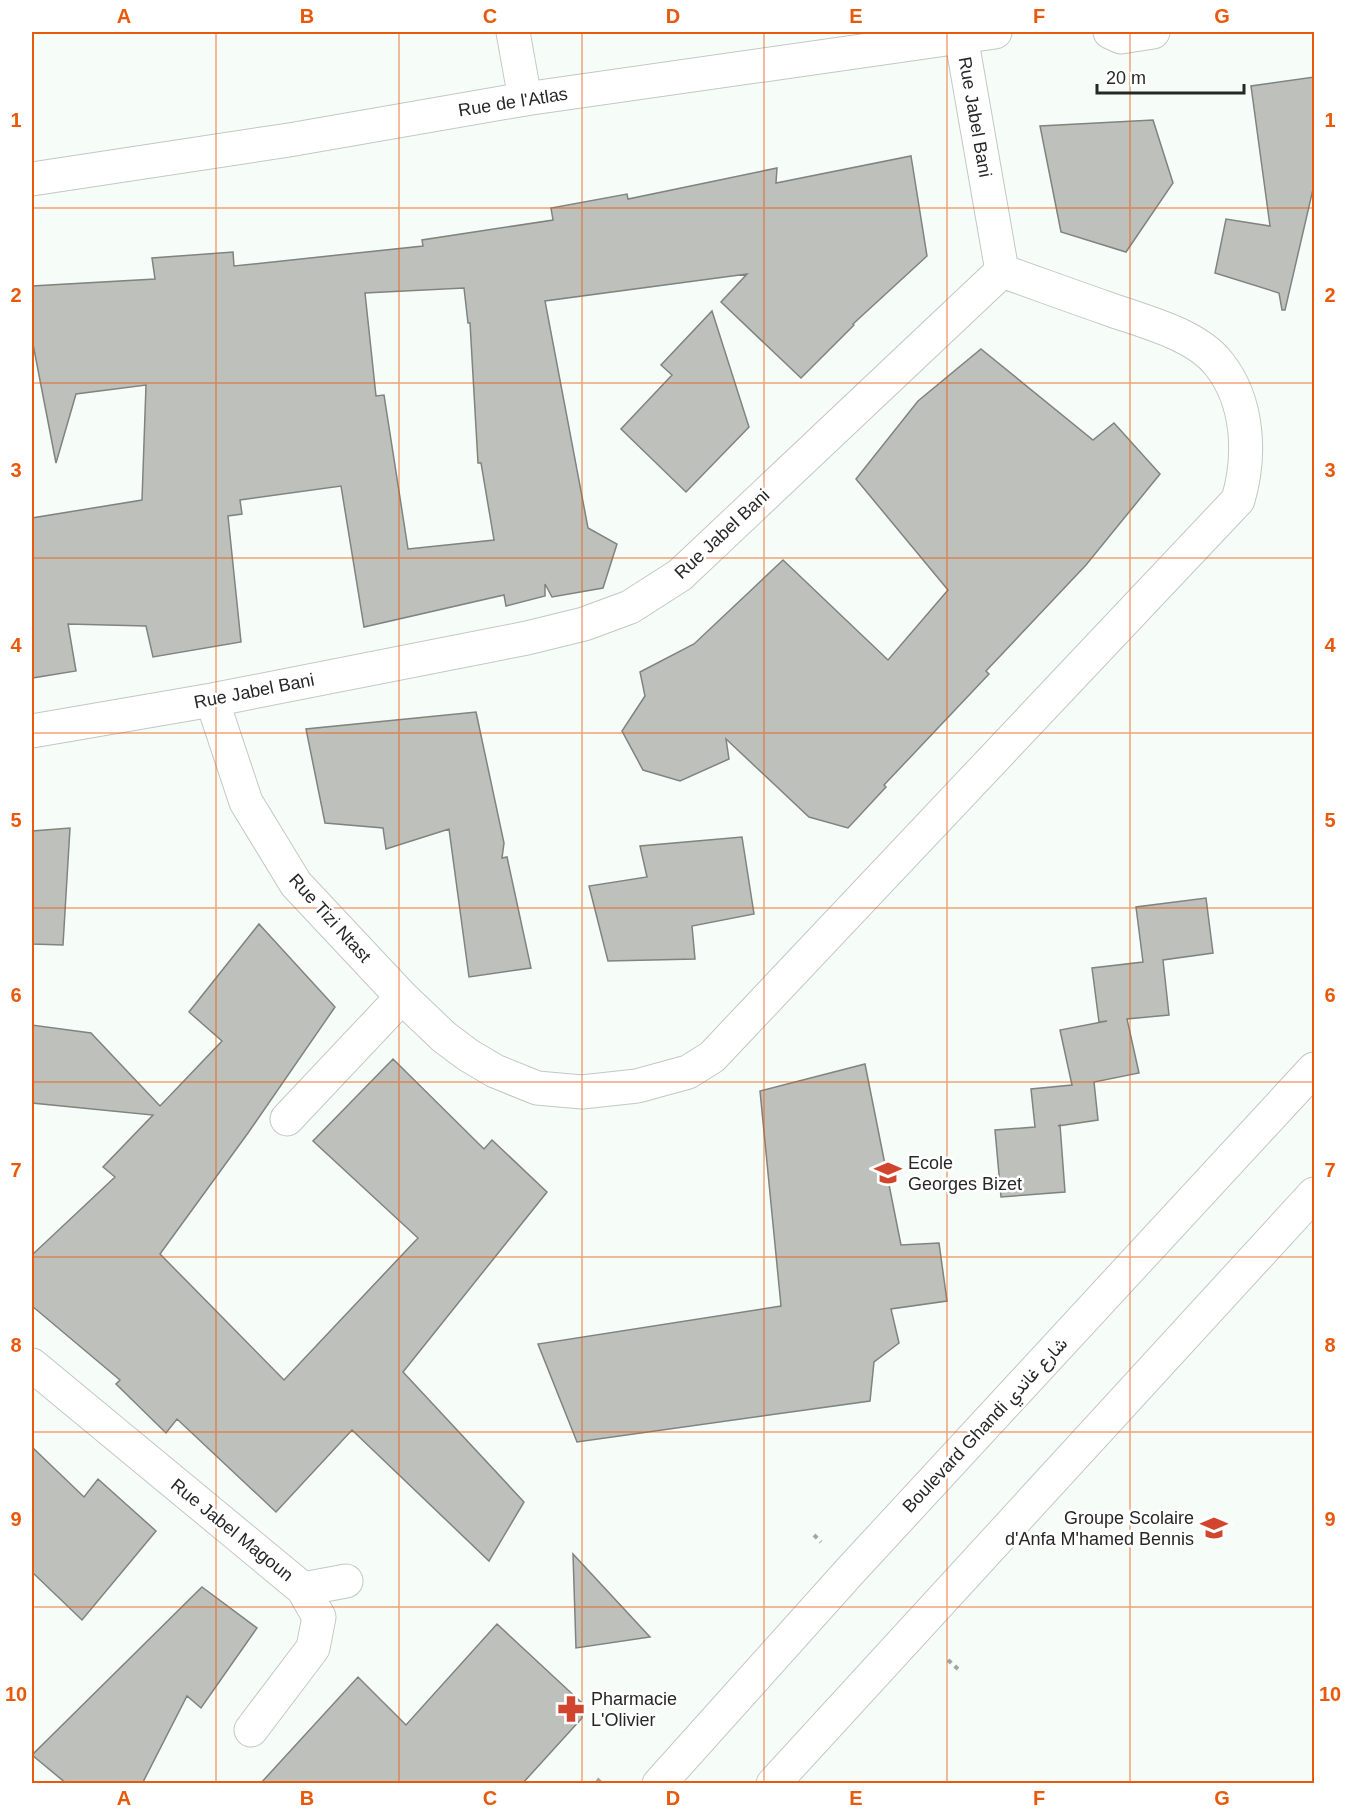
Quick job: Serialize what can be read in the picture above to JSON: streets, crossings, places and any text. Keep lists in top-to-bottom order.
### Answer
{
  "streets": {
    "street": [
      "Rue de l'Atlas",
      "Rue Jabel Bani",
      "Rue Tizi Ntast",
      "Boulevard Ghandi شارع غاندي",
      "Rue Jabel Magoun"
    ]
  },
  "crossings": [
    ["Rue de l'Atlas", "Rue Jabel Bani"],
    ["Rue Jabel Bani", "Rue Tizi Ntast"]
  ],
  "places": {
    "school or university": ["Ecole Georges Bizet", "Groupe Scolaire d'Anfa M'hamed Bennis"],
    "pharmacy": ["Pharmacie L'Olivier"]
  },
  "scale_bar": "20 m",
  "grid": {
    "columns": [
      "A",
      "B",
      "C",
      "D",
      "E",
      "F",
      "G"
    ],
    "rows": [
      "1",
      "2",
      "3",
      "4",
      "5",
      "6",
      "7",
      "8",
      "9",
      "10"
    ]
  }
}
